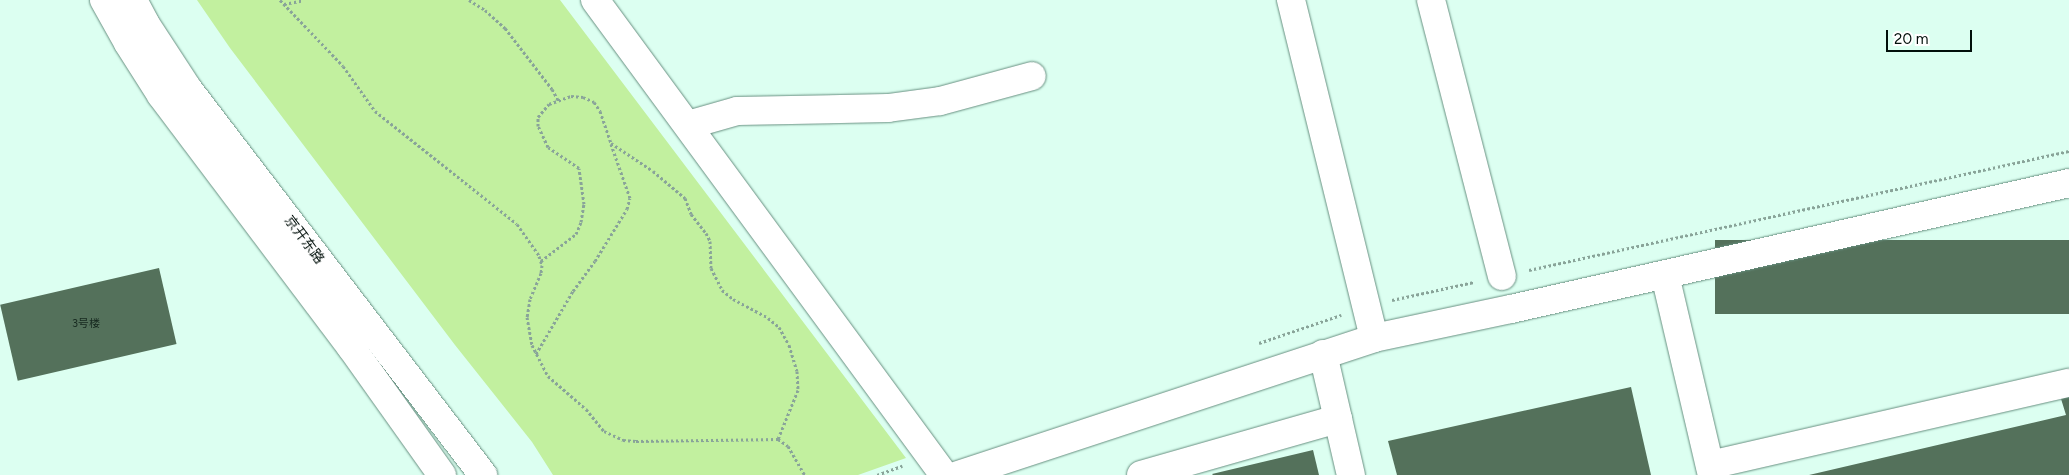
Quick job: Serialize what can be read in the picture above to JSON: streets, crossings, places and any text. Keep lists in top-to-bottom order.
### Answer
{
  "streets": {
    "street": ["京开东路"]
  },
  "house_numbers": ["3号楼"],
  "scale_bar": "20 m"
}
